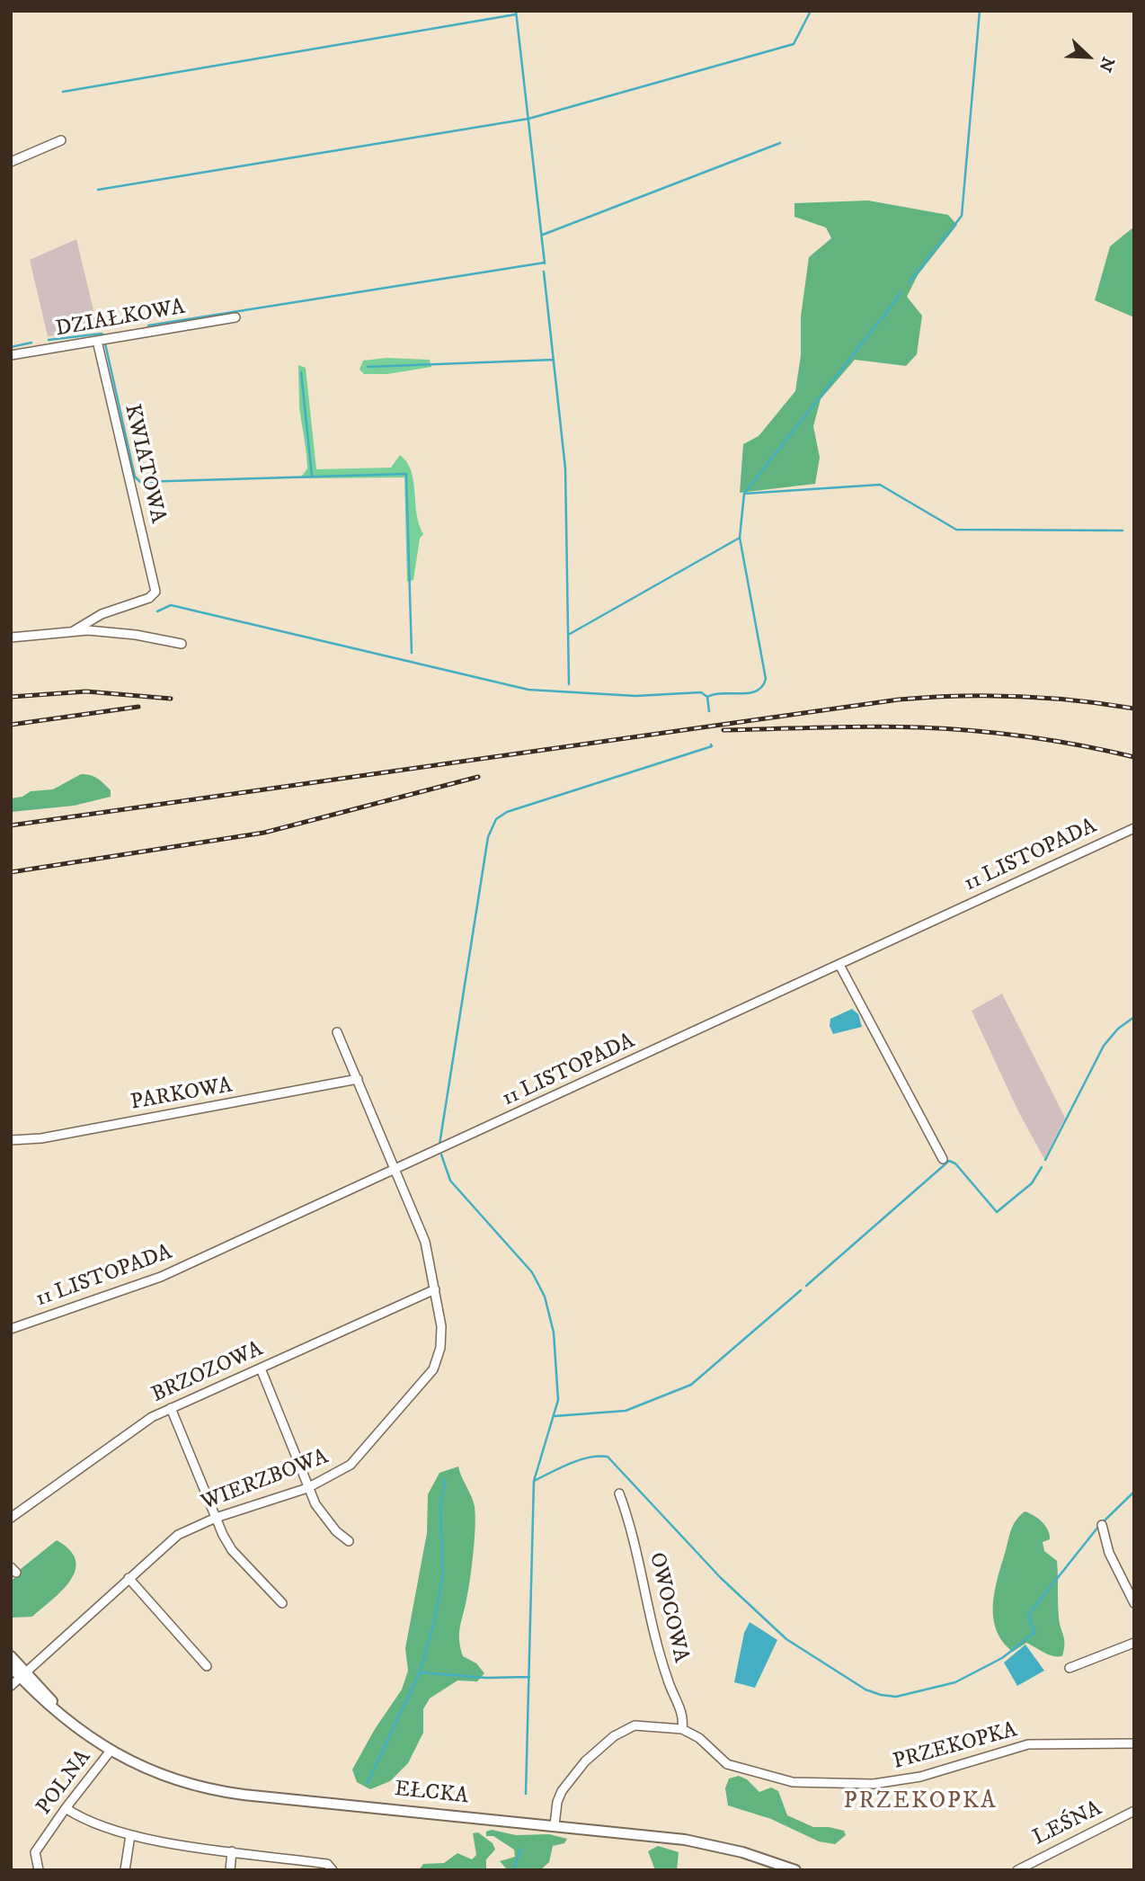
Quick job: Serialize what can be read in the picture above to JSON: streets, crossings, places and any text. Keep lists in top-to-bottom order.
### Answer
{
  "streets": {
    "main road": ["EŁCKA"],
    "street": [
      "DZIAŁKOWA",
      "KWIATOWA",
      "11 LISTOPADA",
      "PARKOWA",
      "BRZOZOWA",
      "WIERZBOWA",
      "OWOCOWA",
      "PRZEKOPKA",
      "POLNA",
      "LEŚNA"
    ]
  },
  "crossings": [
    ["DZIAŁKOWA", "KWIATOWA"],
    ["11 LISTOPADA", "WIERZBOWA"],
    ["PARKOWA", "WIERZBOWA"],
    ["BRZOZOWA", "WIERZBOWA"],
    ["WIERZBOWA", "EŁCKA"],
    ["OWOCOWA", "PRZEKOPKA"],
    ["PRZEKOPKA", "EŁCKA"],
    ["POLNA", "EŁCKA"]
  ],
  "districts": ["PRZEKOPKA"],
  "north": "bottom right"
}
